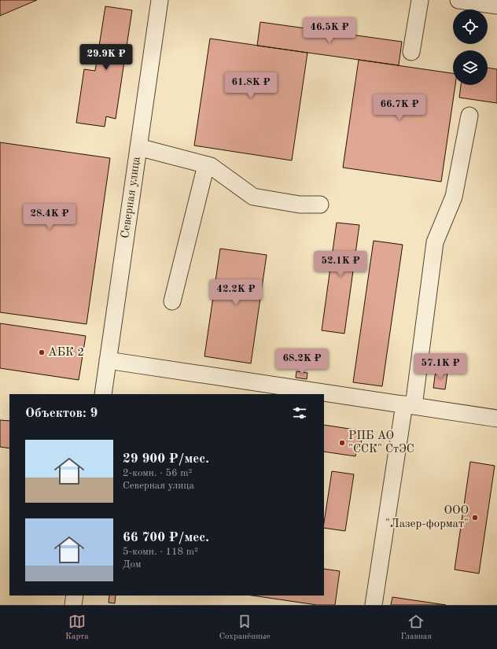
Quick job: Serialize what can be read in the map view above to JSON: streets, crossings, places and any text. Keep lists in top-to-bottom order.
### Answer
{
  "streets": {
    "street": ["Северная улица"]
  },
  "places": ["АБК 2", "РПБ АО \"ССК\" СтЭС", "ООО \"Лазер-формат\""],
  "page": {
    "price": [
      "46.5K ₽",
      "29.9K ₽",
      "61.8K ₽",
      "66.7K ₽",
      "28.4K ₽",
      "52.1K ₽",
      "42.2K ₽",
      "68.2K ₽",
      "57.1K ₽"
    ],
    "heading": "Объектов: 9",
    "list": [
      {
        "name": "29 900 ₽/мес.",
        "note": "2-комн. · 56 m² · Северная улица"
      },
      {
        "name": "66 700 ₽/мес.",
        "note": "5-комн. · 118 m² · Дом"
      }
    ],
    "tabs": ["Карта", "Сохранённые", "Главная"]
  }
}
